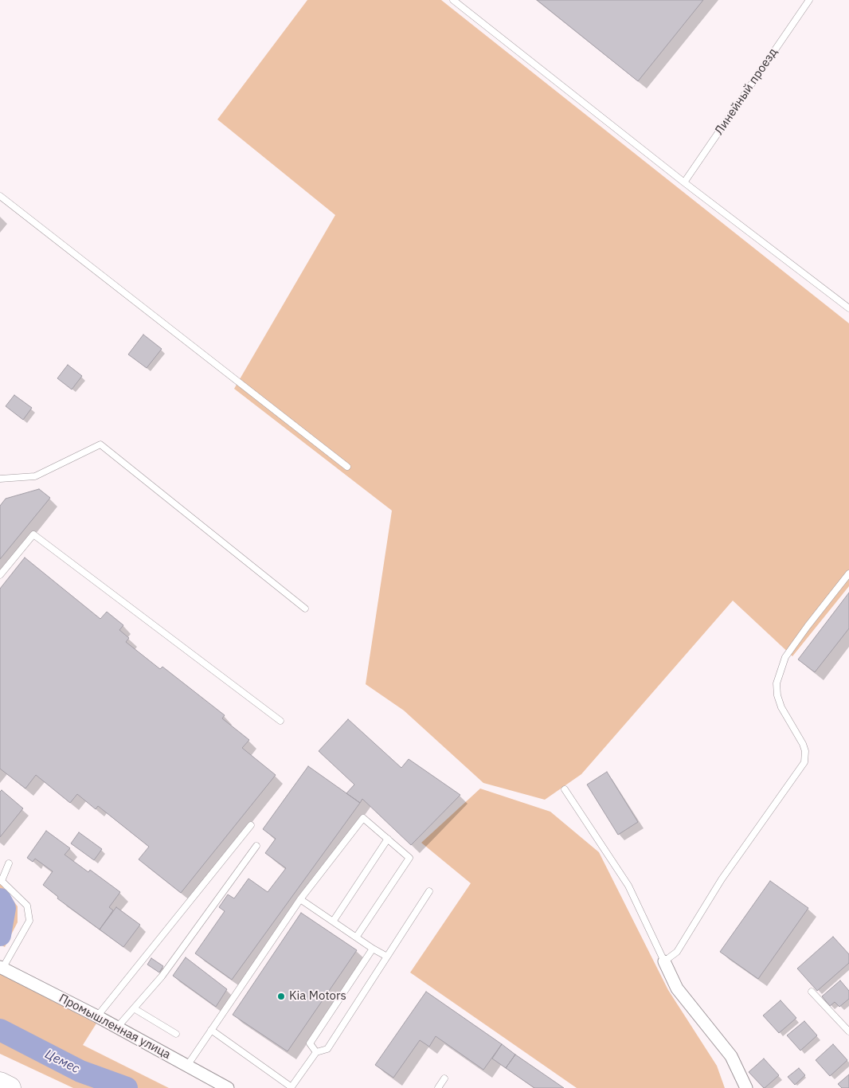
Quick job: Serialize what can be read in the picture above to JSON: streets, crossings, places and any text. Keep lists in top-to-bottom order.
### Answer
{
  "streets": {
    "street": ["Промышленная улица"],
    "lane": ["Линейный проезд"]
  },
  "water": ["Цемес"],
  "places": ["Kia Motors"]
}
